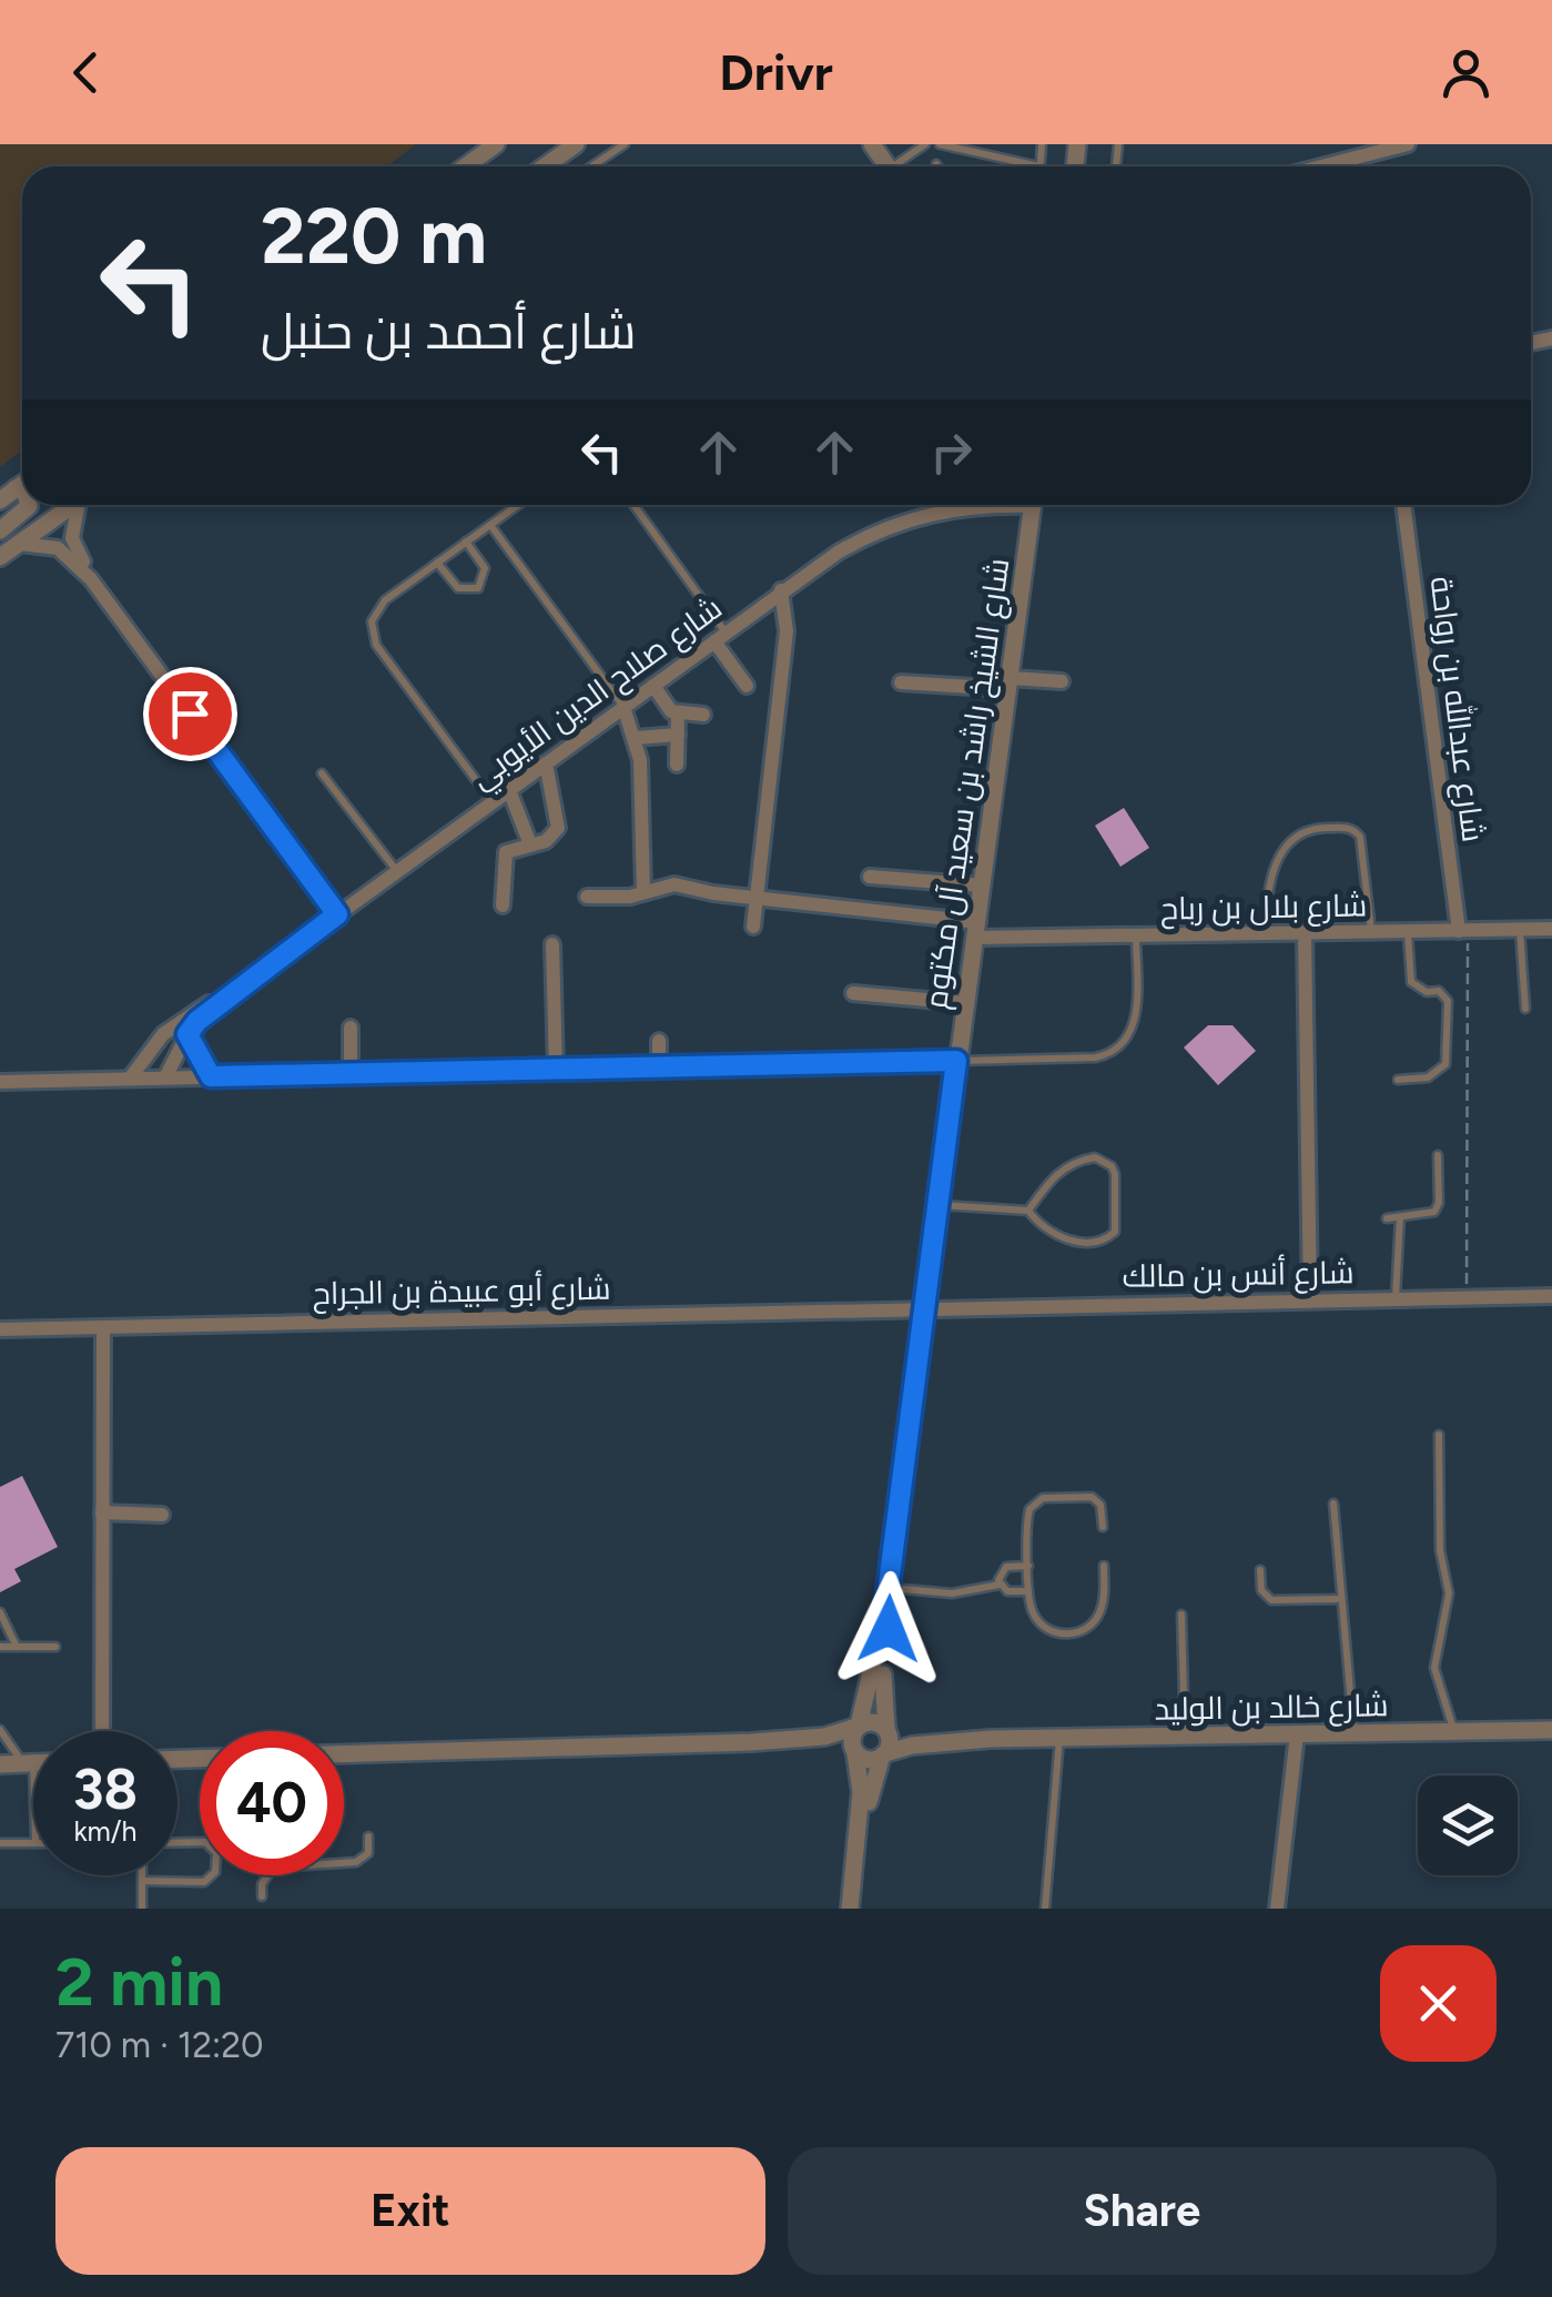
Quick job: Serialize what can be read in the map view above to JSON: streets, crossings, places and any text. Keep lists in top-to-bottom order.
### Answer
{
  "streets": {
    "street": [
      "شارع صلاح الدين الأيوبي",
      "شارع عبدالله بن رواحة",
      "شارع الشيخ راشد بن سعيد آل مكتوم",
      "شارع بلال بن رباح",
      "شارع أنس بن مالك",
      "شارع أبو عبيدة بن الجراح",
      "شارع خالد بن الوليد"
    ]
  },
  "crossings": [
    ["شارع عبدالله بن رواحة", "شارع بلال بن رباح"],
    ["شارع الشيخ راشد بن سعيد آل مكتوم", "شارع بلال بن رباح"],
    ["شارع الشيخ راشد بن سعيد آل مكتوم", "شارع أنس بن مالك"],
    ["شارع الشيخ راشد بن سعيد آل مكتوم", "شارع أبو عبيدة بن الجراح"],
    ["شارع الشيخ راشد بن سعيد آل مكتوم", "شارع خالد بن الوليد"],
    ["شارع أنس بن مالك", "شارع أبو عبيدة بن الجراح"]
  ],
  "page": {
    "header": "Drivr",
    "turn": ["220 m", "شارع أحمد بن حنبل"],
    "speed": "38 km/h",
    "limit": "40",
    "heading": ["2 min", "710 m · 12:20"],
    "buttons": ["Exit", "Share"]
  }
}
